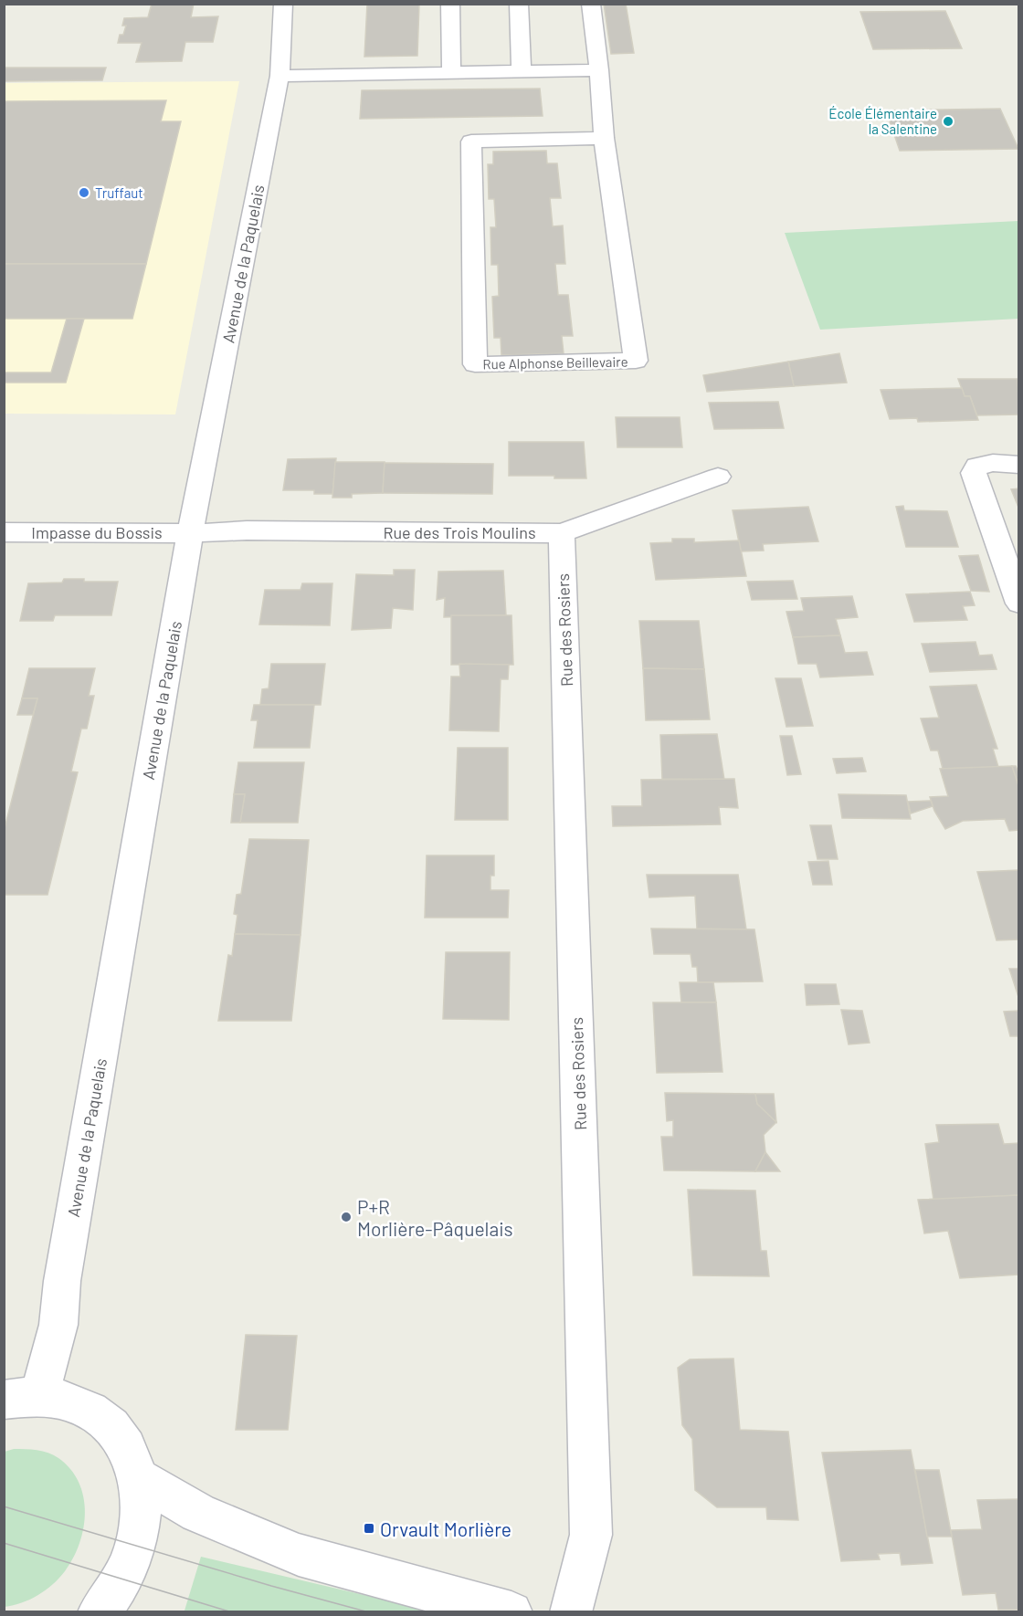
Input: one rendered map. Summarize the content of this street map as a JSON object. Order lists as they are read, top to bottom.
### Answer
{
  "streets": {
    "street": [
      "Avenue de la Paquelais",
      "Rue Alphonse Beillevaire",
      "Impasse du Bossis",
      "Rue des Trois Moulins",
      "Rue des Rosiers"
    ]
  },
  "crossings": [
    ["Avenue de la Paquelais", "Impasse du Bossis"],
    ["Avenue de la Paquelais", "Rue des Trois Moulins"],
    ["Impasse du Bossis", "Rue des Trois Moulins"],
    ["Rue des Trois Moulins", "Rue des Rosiers"]
  ],
  "places": {
    "other": ["École Élémentaire la Salentine", "Truffaut", "P+R Morlière-Pâquelais"],
    "transit": ["Orvault Morlière"]
  }
}
